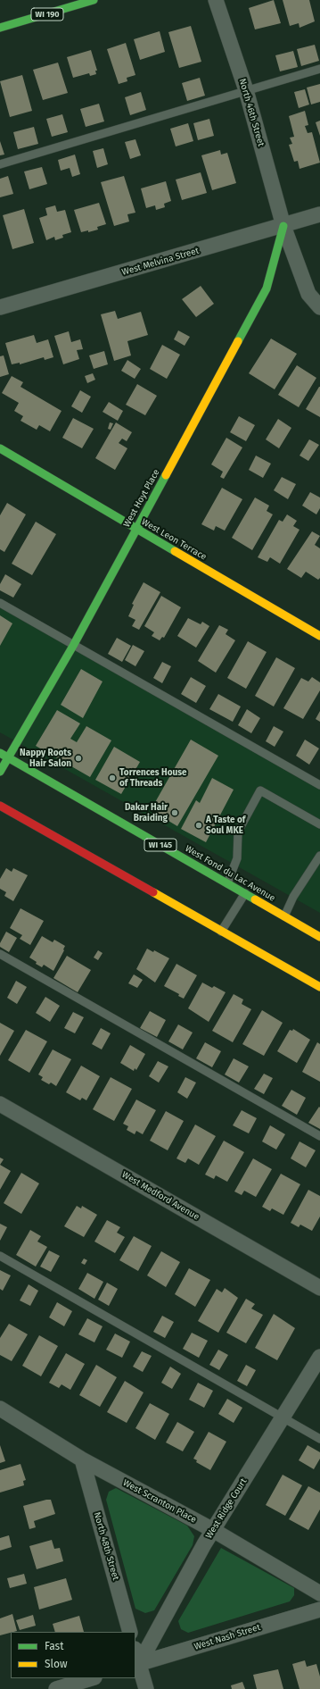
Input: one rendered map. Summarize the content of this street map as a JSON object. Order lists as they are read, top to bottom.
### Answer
{
  "streets": {
    "street": [
      "WI 190",
      "North 46th Street",
      "West Melvina Street",
      "West Hoyt Place",
      "West Leon Terrace",
      "WI 145",
      "West Fond du Lac Avenue",
      "West Medford Avenue",
      "West Scranton Place",
      "West Ridge Court",
      "North 48th Street",
      "West Nash Street"
    ]
  },
  "crossings": [
    ["North 46th Street", "West Melvina Street"],
    ["North 46th Street", "West Hoyt Place"],
    ["West Melvina Street", "West Hoyt Place"],
    ["West Hoyt Place", "West Leon Terrace"],
    ["West Hoyt Place", "West Fond du Lac Avenue"],
    ["West Scranton Place", "West Ridge Court"],
    ["West Scranton Place", "North 48th Street"],
    ["West Ridge Court", "West Nash Street"]
  ],
  "places": [
    "Nappy Roots Hair Salon",
    "Torrences House of Threads",
    "Dakar Hair Braiding",
    "A Taste of Soul MKE"
  ],
  "legend": ["Fast", "Slow"]
}
